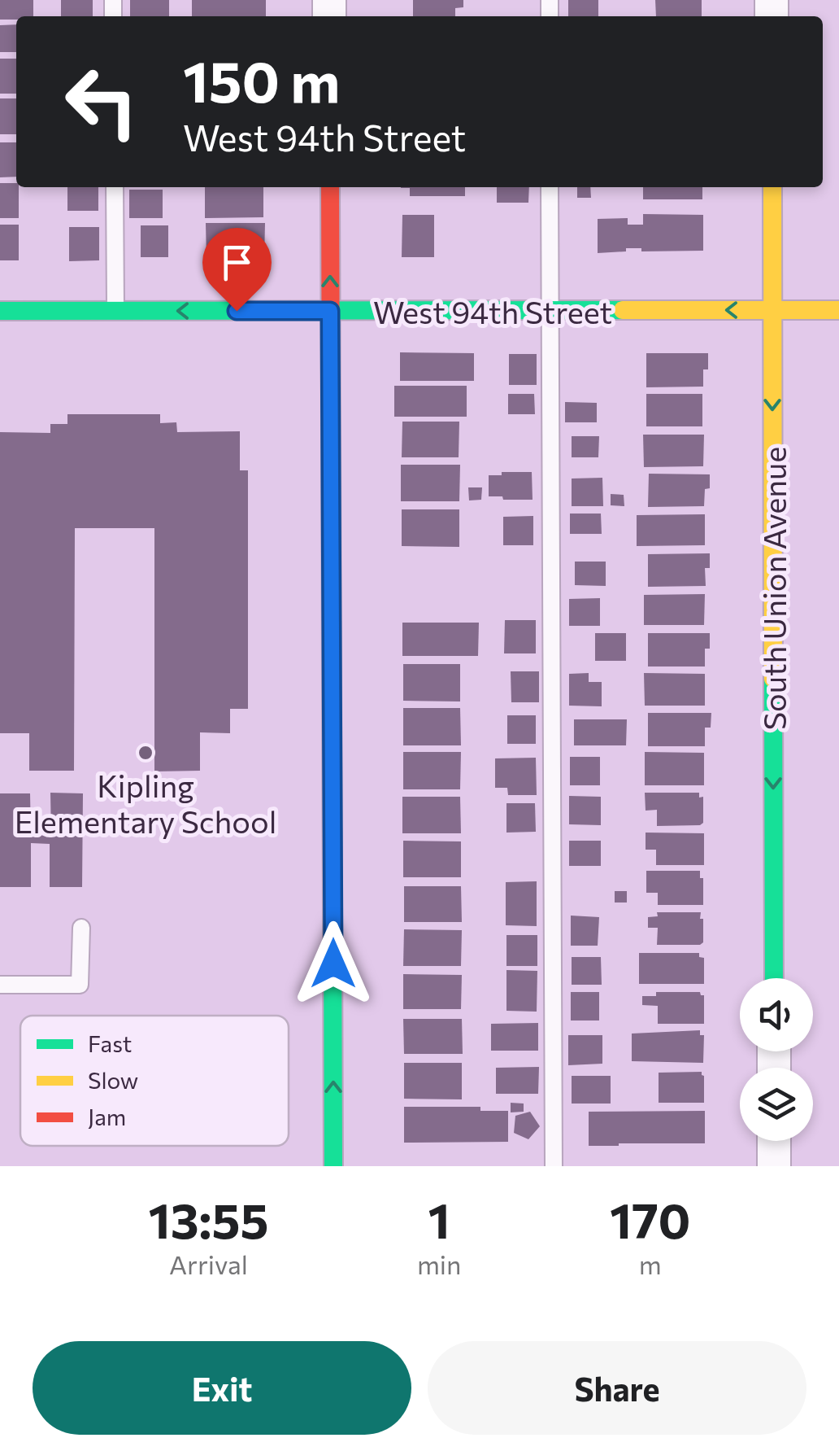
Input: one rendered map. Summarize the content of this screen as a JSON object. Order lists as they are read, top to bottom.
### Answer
{
  "streets": {
    "street": ["West 94th Street", "South Union Avenue"]
  },
  "crossings": [
    ["West 94th Street", "South Union Avenue"]
  ],
  "one_way": ["West 94th Street", "South Union Avenue"],
  "places": ["Kipling Elementary School"],
  "legend": ["Fast", "Slow", "Jam"],
  "page": {
    "turn": ["150 m", "West 94th Street"],
    "eta": [
      "13:55",
      "Arrival",
      "1",
      "min",
      "170",
      "m"
    ],
    "buttons": ["Exit", "Share"]
  }
}
